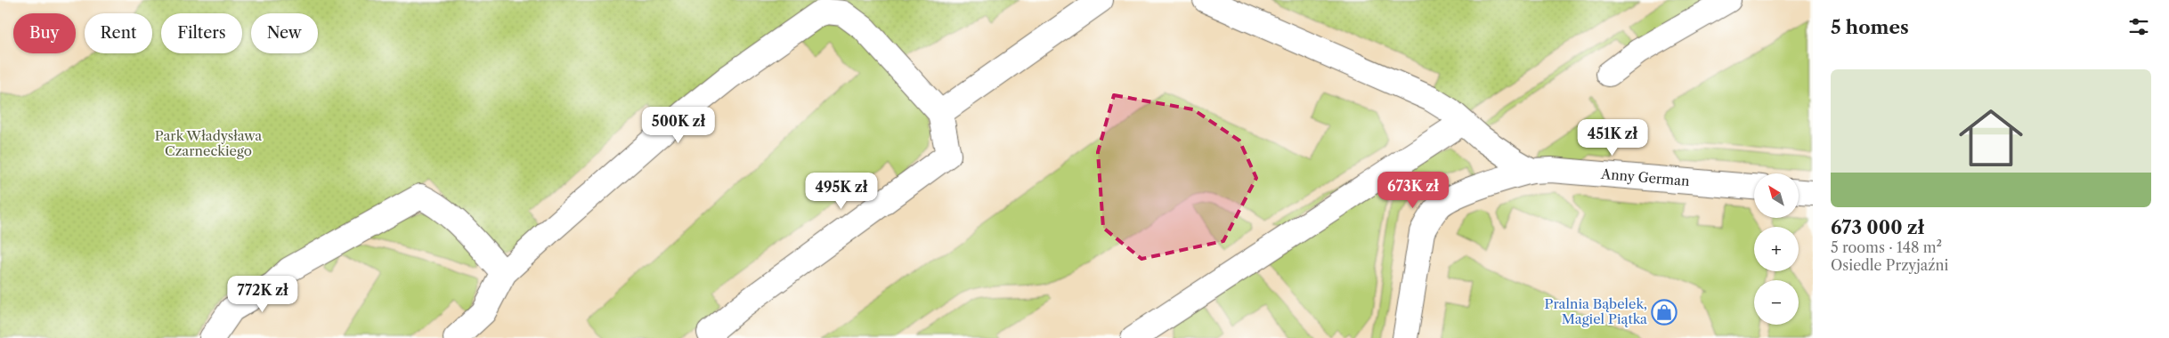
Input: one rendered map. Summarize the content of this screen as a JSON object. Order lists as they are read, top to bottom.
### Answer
{
  "streets": {
    "street": ["Anny German"]
  },
  "parks": ["Park Władysława Czarneckiego"],
  "places": {
    "shop": ["Pralnia Bąbelek, Magiel Piątka"]
  },
  "north": "top left",
  "page": {
    "heading": "5 homes",
    "chip": [
      "Buy",
      "Rent",
      "Filters",
      "New"
    ],
    "list": [
      {
        "name": "673 000 zł",
        "note": "5 rooms · 148 m² · Osiedle Przyjaźni"
      }
    ],
    "price": [
      "500K zł",
      "451K zł",
      "673K zł",
      "495K zł",
      "772K zł"
    ],
    "map_buttons": ["+", "−"]
  }
}
